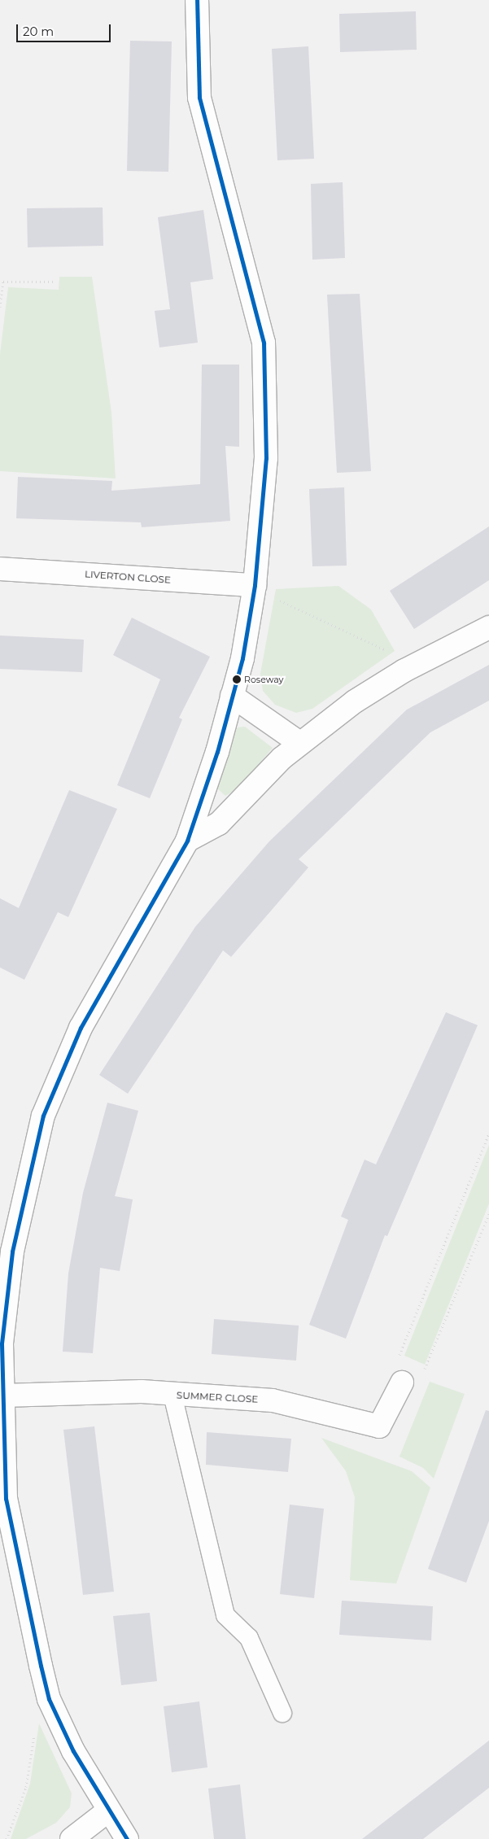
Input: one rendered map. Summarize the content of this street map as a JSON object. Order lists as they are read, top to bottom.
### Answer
{
  "streets": {
    "street": ["LIVERTON CLOSE", "SUMMER CLOSE"]
  },
  "places": ["Roseway"],
  "scale_bar": "20 m"
}
